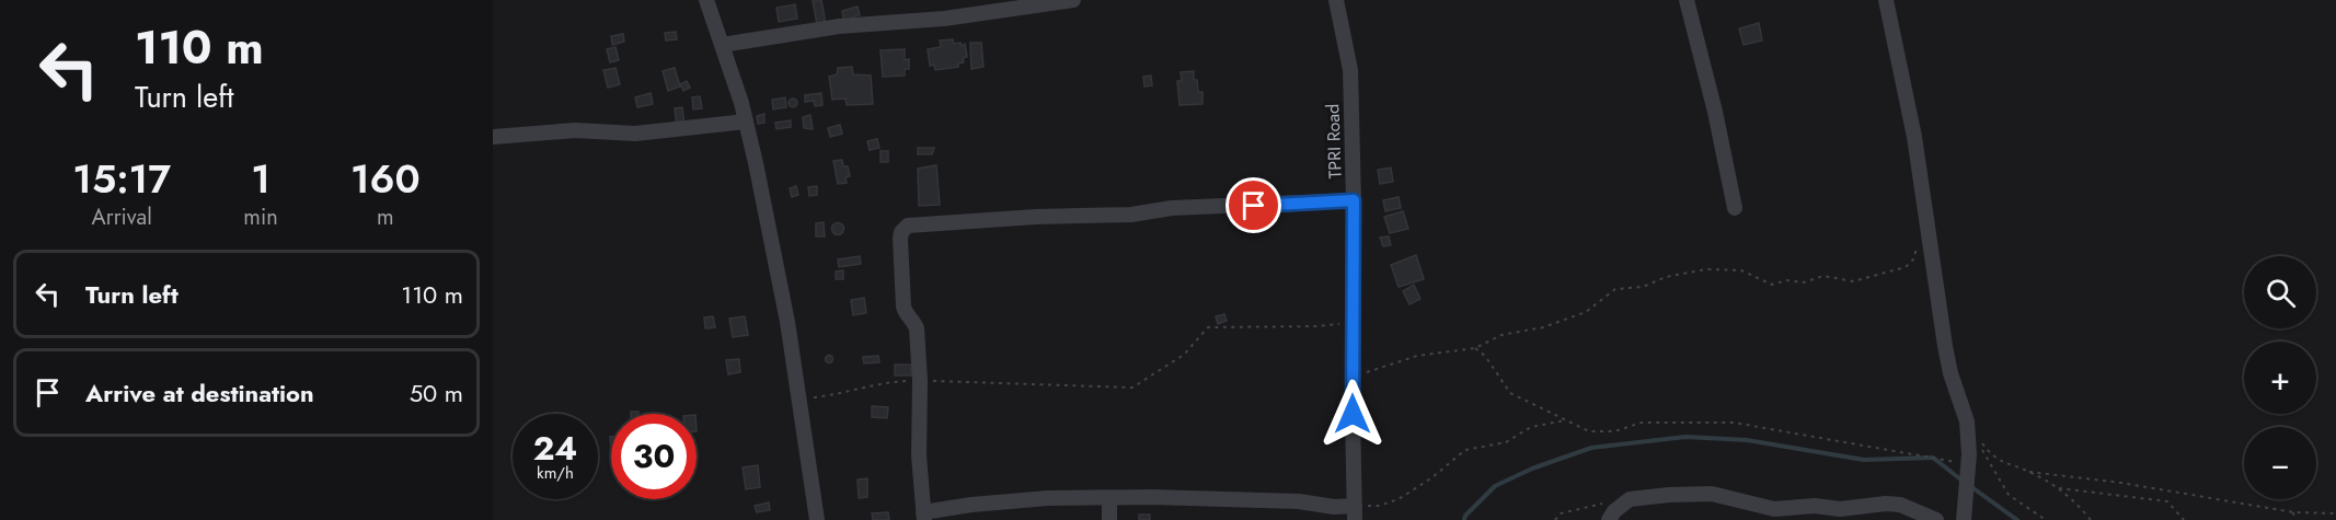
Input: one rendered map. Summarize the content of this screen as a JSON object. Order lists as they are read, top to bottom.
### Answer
{
  "streets": {
    "street": ["TPRI Road"]
  },
  "page": {
    "turn": ["110 m", "Turn left"],
    "eta": [
      "15:17",
      "Arrival",
      "1",
      "min",
      "160",
      "m"
    ],
    "list": [
      {
        "name": "Turn left",
        "value": "110 m"
      },
      {
        "name": "Arrive at destination",
        "value": "50 m"
      }
    ],
    "map_buttons": ["+", "−"],
    "speed": "24 km/h",
    "limit": "30"
  }
}
